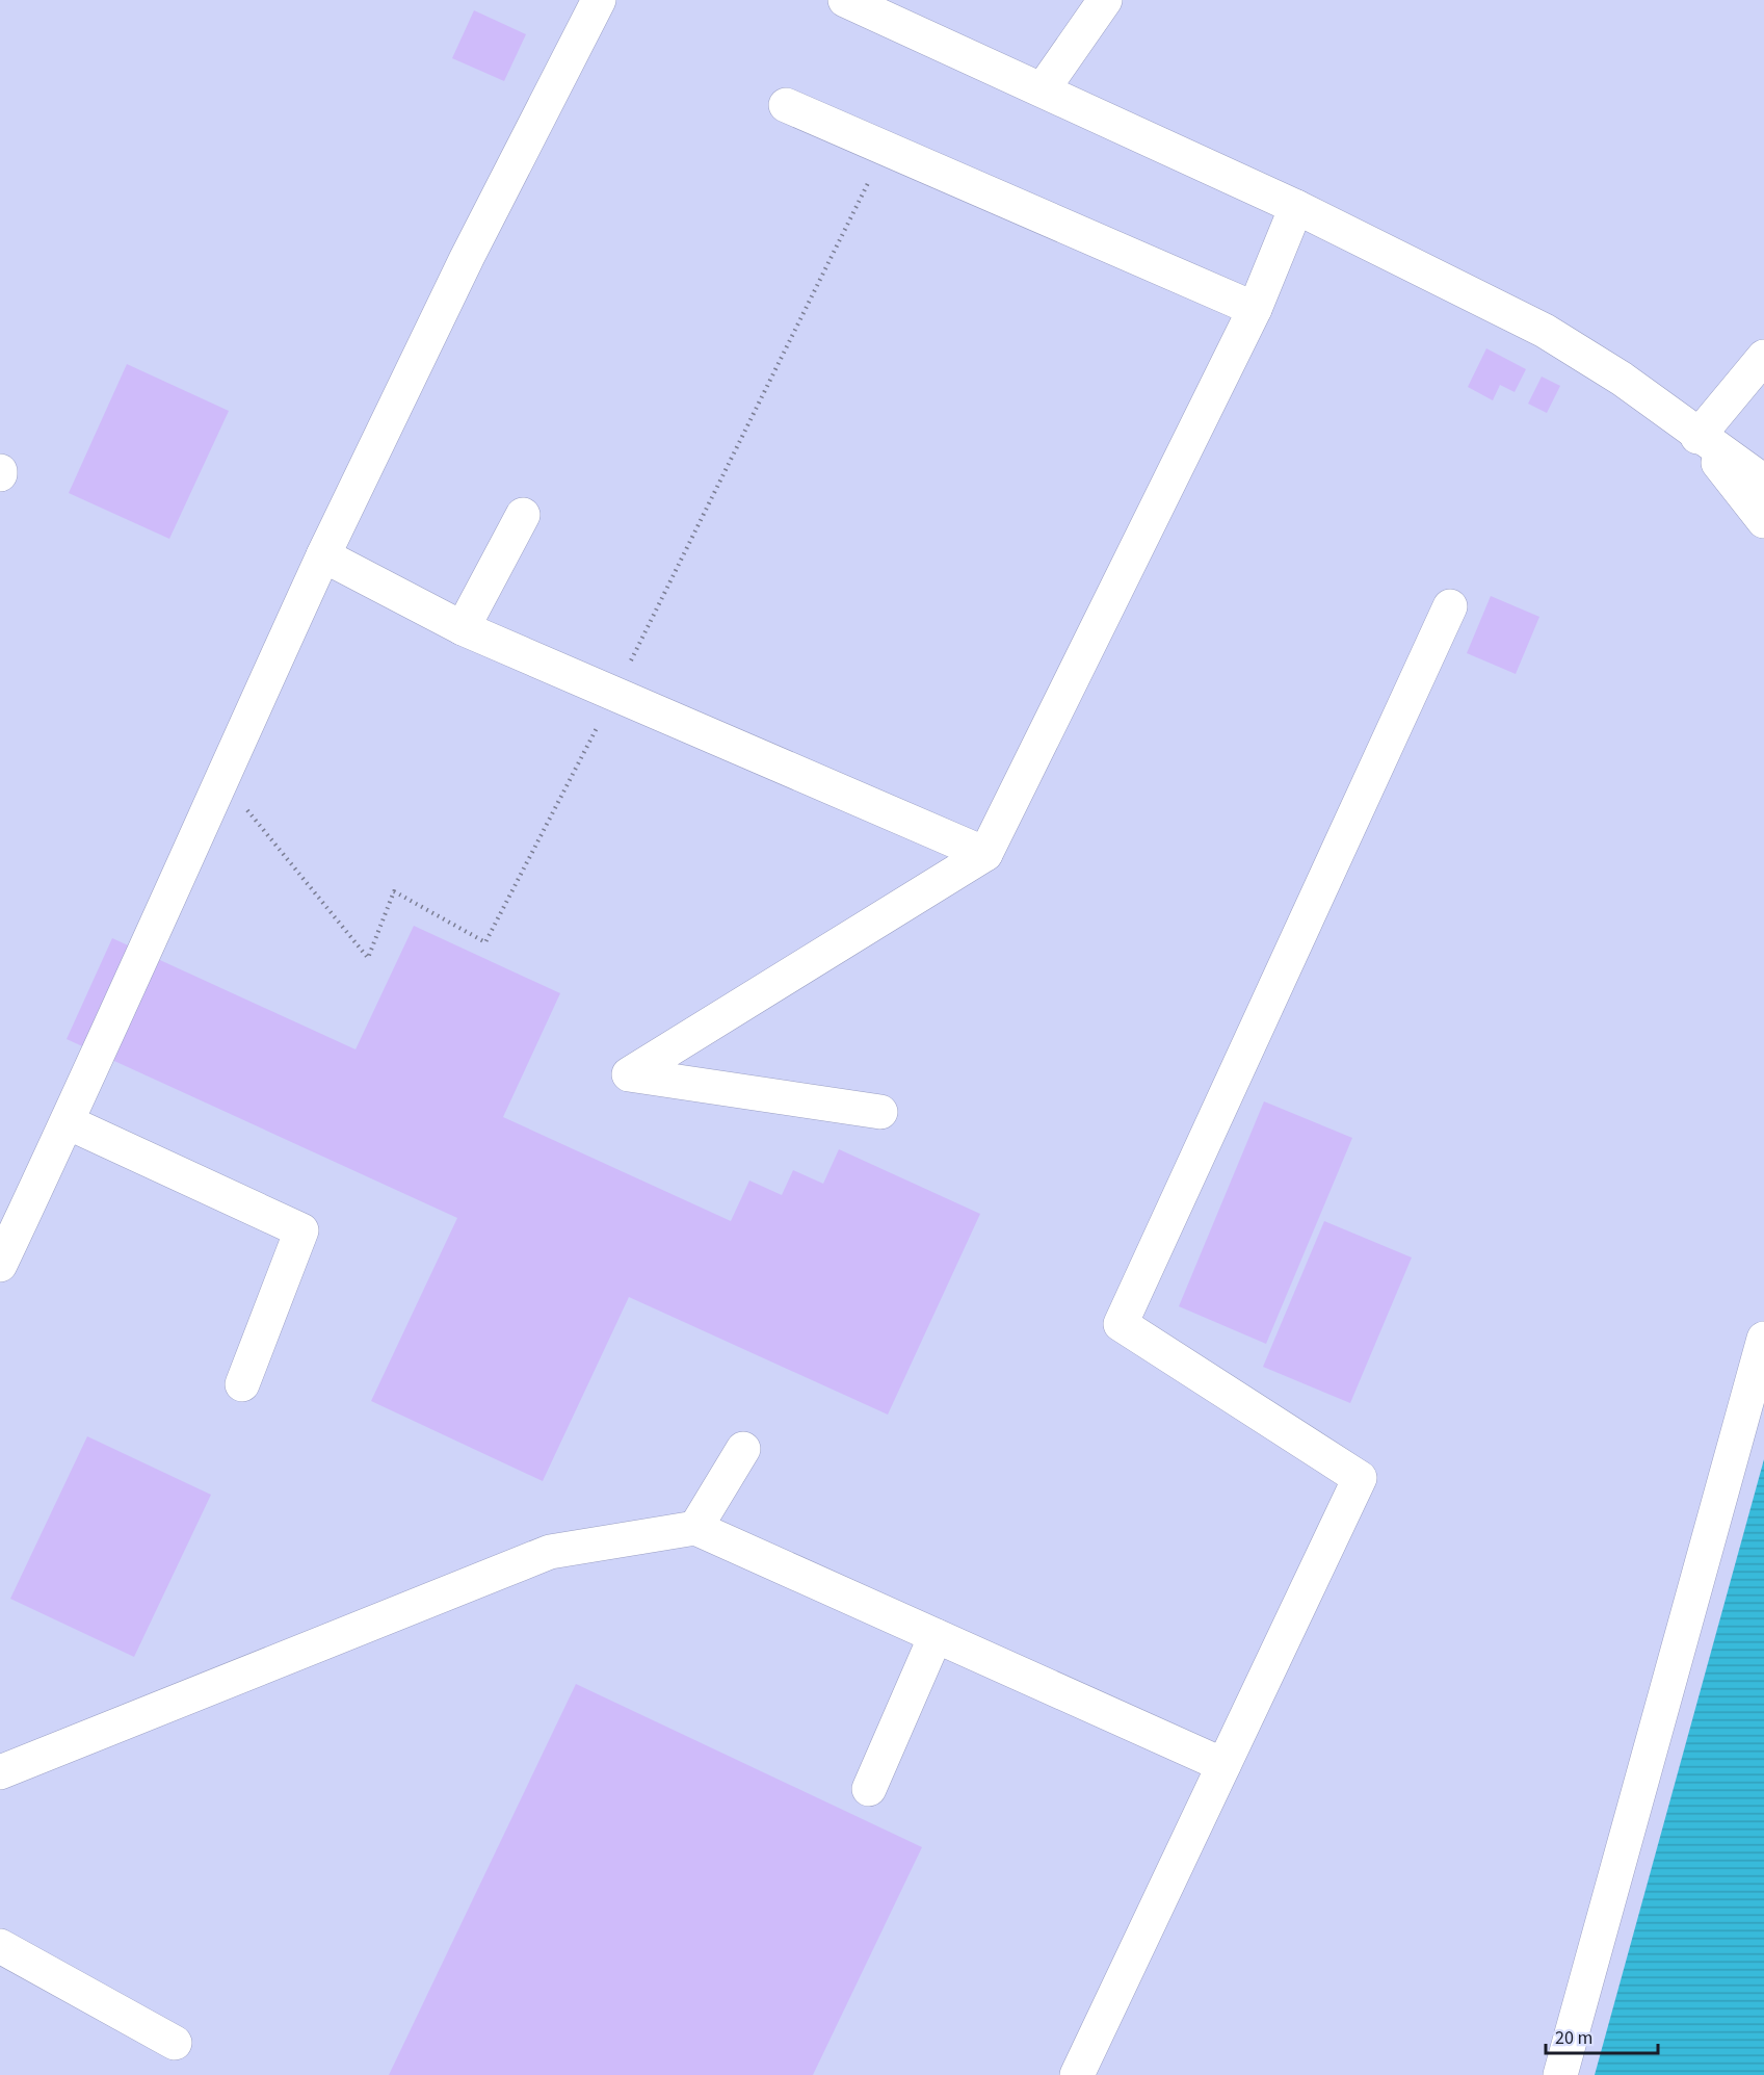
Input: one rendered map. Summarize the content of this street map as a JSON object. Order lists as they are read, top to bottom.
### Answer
{
  "scale_bar": "20 m"
}
